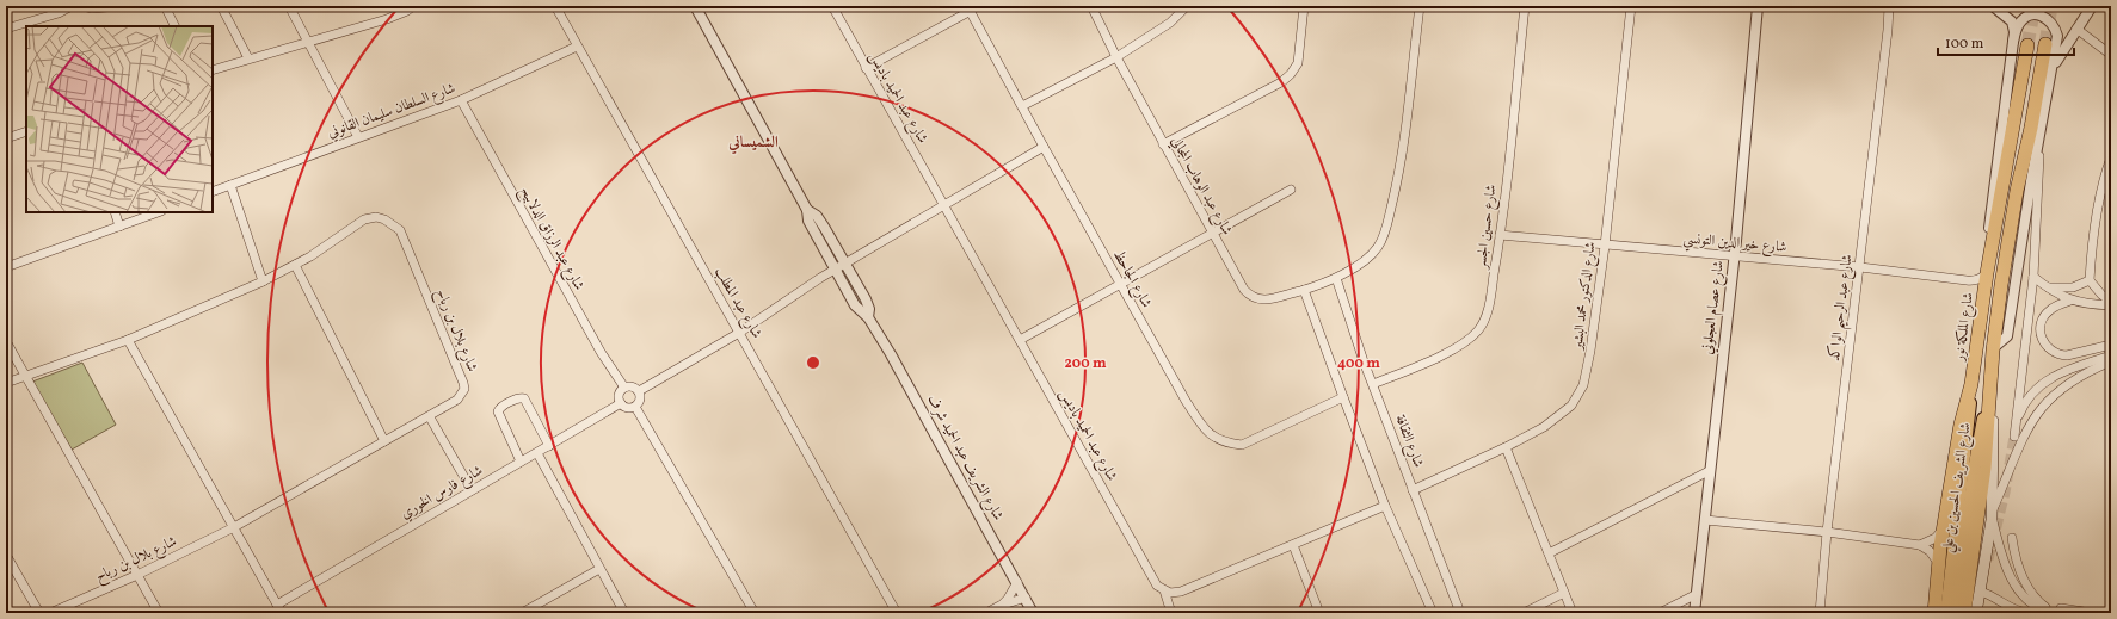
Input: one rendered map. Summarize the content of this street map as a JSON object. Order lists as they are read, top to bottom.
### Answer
{
  "streets": {
    "highway": ["شارع الملكة نور"],
    "main road": ["شارع الشريف الحسين بن علي"],
    "street": [
      "شارع عبد الحميد باديس",
      "شارع السلطان سليمان القانوني",
      "شارع عبد الوهاب المجالي",
      "شارع حسين الجسر",
      "شارع عبد الرزاق الدلابيح",
      "شارع خير الدين التونسي",
      "شارع الجاحظ",
      "شارع الدكتور محمد البشير",
      "شارع عبد المطلب",
      "شارع عصام العجلوني",
      "شارع عبد الرحيم الواكد",
      "شارع بلال بن رباح",
      "شارع الثقافة",
      "شارع الشريف عبد الحميد شرف",
      "شارع فارس الخوري"
    ]
  },
  "crossings": [
    ["شارع السلطان سليمان القانوني", "شارع عبد الرزاق الدلابيح"],
    ["شارع السلطان سليمان القانوني", "شارع عبد المطلب"],
    ["شارع عبد الوهاب المجالي", "شارع الثقافة"],
    ["شارع حسين الجسر", "شارع خير الدين التونسي"],
    ["شارع حسين الجسر", "شارع الثقافة"],
    ["شارع عبد الرزاق الدلابيح", "شارع فارس الخوري"],
    ["شارع خير الدين التونسي", "شارع الدكتور محمد البشير"],
    ["شارع خير الدين التونسي", "شارع عصام العجلوني"],
    ["شارع خير الدين التونسي", "شارع عبد الرحيم الواكد"],
    ["شارع الدكتور محمد البشير", "شارع الثقافة"],
    ["شارع الملكة نور", "شارع الشريف الحسين بن علي"]
  ],
  "districts": ["الشميساني"],
  "scale_bar": "100 m",
  "rings": ["200 m", "400 m"]
}
